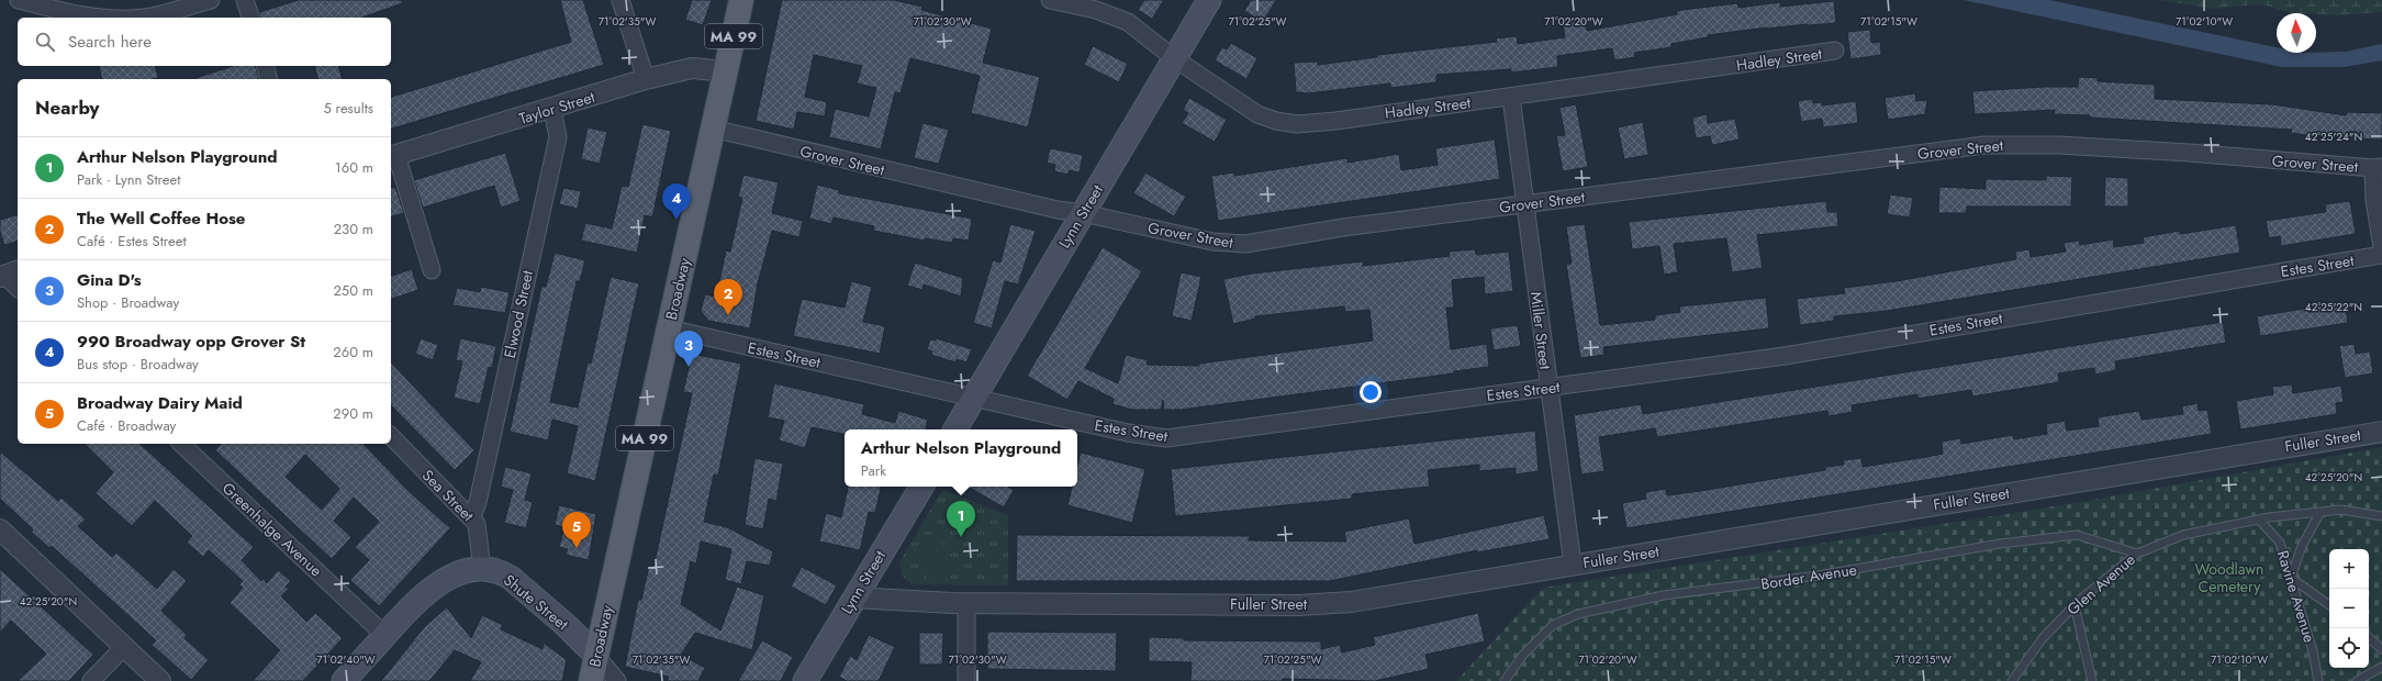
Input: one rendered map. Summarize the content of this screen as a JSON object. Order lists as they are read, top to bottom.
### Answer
{
  "streets": {
    "main road": [
      "MA 99",
      "Lynn Street",
      "Broadway",
      "Shute Street"
    ],
    "street": [
      "Hadley Street",
      "Taylor Street",
      "Grover Street",
      "Estes Street",
      "Elwood Street",
      "Miller Street",
      "Fuller Street",
      "Sea Street",
      "Greenhalge Avenue"
    ],
    "lane": ["Border Avenue", "Glen Avenue", "Ravine Avenue"]
  },
  "crossings": [
    ["Hadley Street", "Lynn Street"],
    ["Hadley Street", "Miller Street"],
    ["Taylor Street", "Broadway"],
    ["Taylor Street", "Elwood Street"],
    ["Grover Street", "Lynn Street"],
    ["Grover Street", "Broadway"],
    ["Grover Street", "Miller Street"],
    ["Lynn Street", "Estes Street"],
    ["Lynn Street", "Fuller Street"],
    ["Estes Street", "Broadway"],
    ["Estes Street", "Miller Street"],
    ["Broadway", "Shute Street"],
    ["Elwood Street", "Sea Street"],
    ["Miller Street", "Fuller Street"],
    ["Sea Street", "Shute Street"],
    ["Greenhalge Avenue", "Shute Street"],
    ["Border Avenue", "Glen Avenue"],
    ["Glen Avenue", "Ravine Avenue"]
  ],
  "parks": ["Woodlawn Cemetery"],
  "north": "top",
  "page": {
    "search": "Search here",
    "heading": ["Nearby", "5 results"],
    "list": [
      {
        "mark": "1",
        "name": "Arthur Nelson Playground",
        "note": "Park · Lynn Street",
        "value": "160 m"
      },
      {
        "mark": "2",
        "name": "The Well Coffee Hose",
        "note": "Café · Estes Street",
        "value": "230 m"
      },
      {
        "mark": "3",
        "name": "Gina D's",
        "note": "Shop · Broadway",
        "value": "250 m"
      },
      {
        "mark": "4",
        "name": "990 Broadway opp Grover St",
        "note": "Bus stop · Broadway",
        "value": "260 m"
      },
      {
        "mark": "5",
        "name": "Broadway Dairy Maid",
        "note": "Café · Broadway",
        "value": "290 m"
      }
    ],
    "pins": [
      "4",
      "2",
      "3",
      "1",
      "5"
    ],
    "popup": ["Arthur Nelson Playground", "Park"],
    "map_buttons": ["+", "−"]
  },
  "coordinates": [
    "71°02'35\"W",
    "71°02'30\"W",
    "71°02'25\"W",
    "71°02'20\"W",
    "71°02'15\"W",
    "71°02'10\"W",
    "42°25'24\"N",
    "42°25'22\"N",
    "42°25'20\"N",
    "71°02'40\"W"
  ]
}
